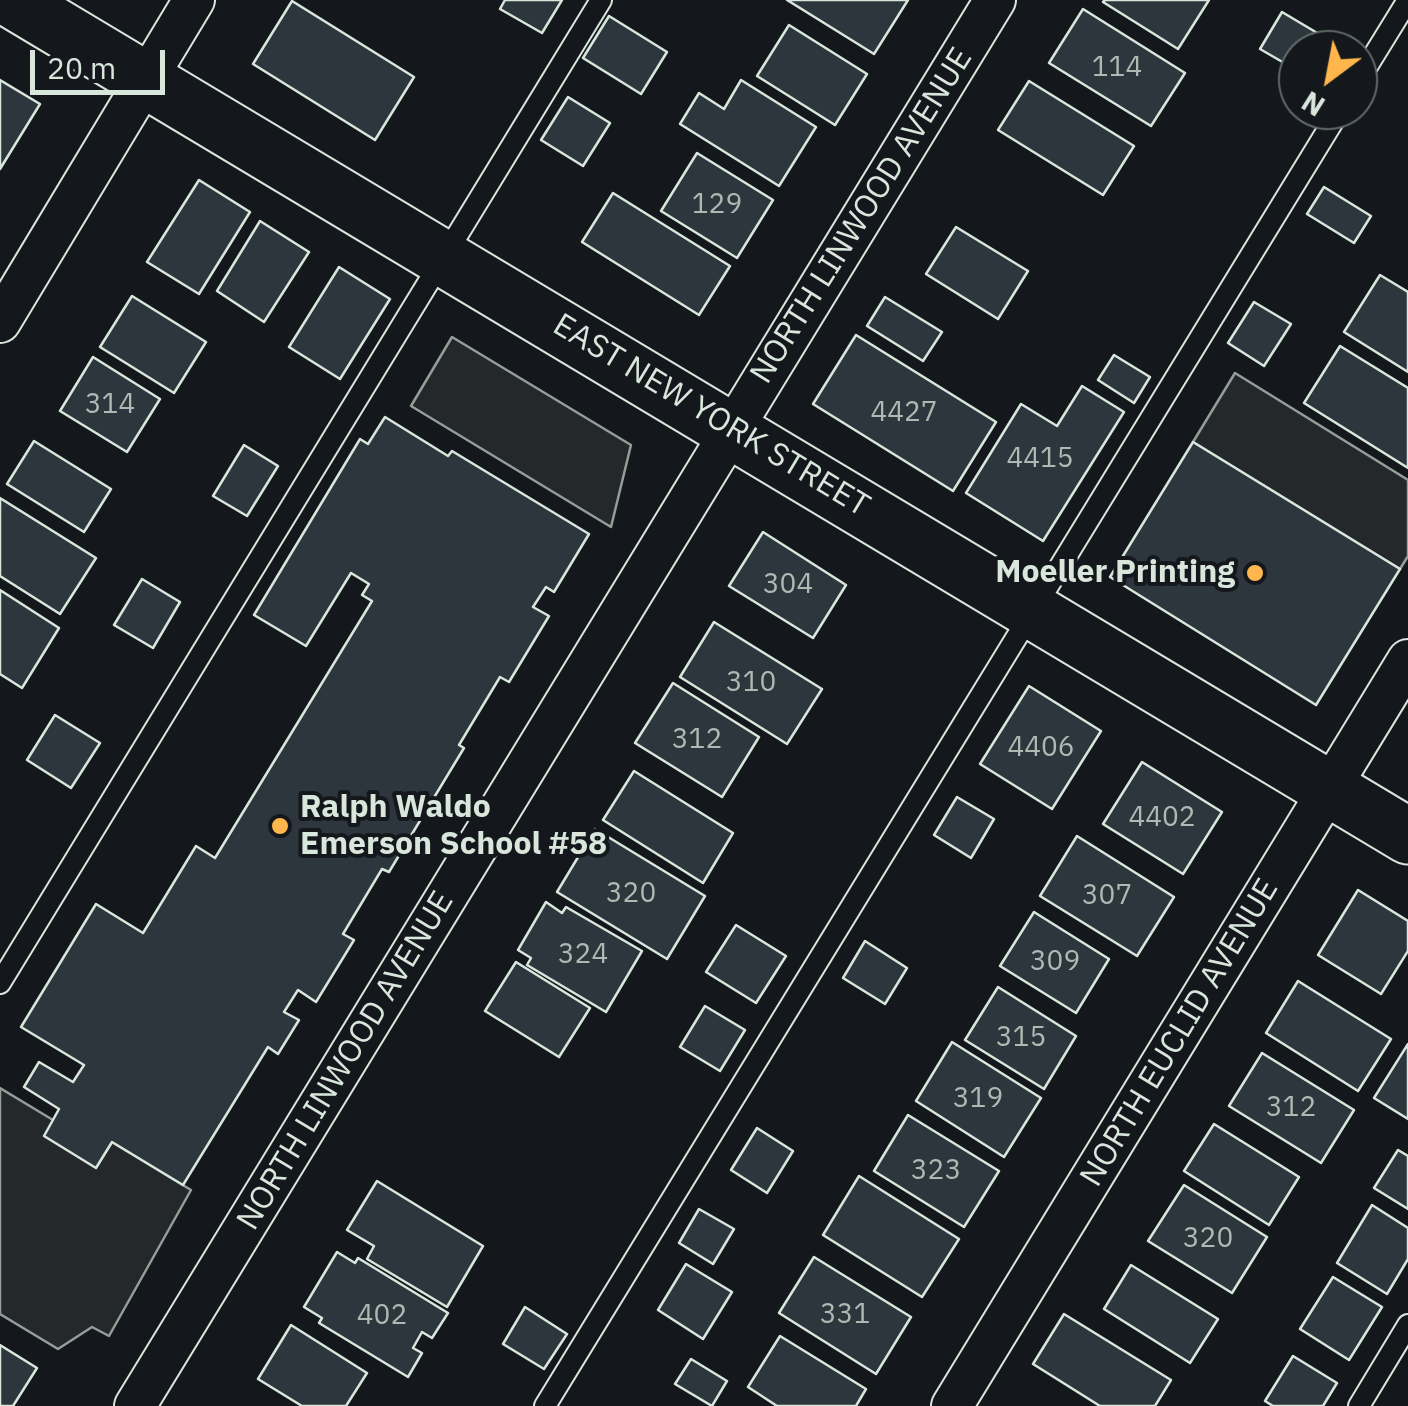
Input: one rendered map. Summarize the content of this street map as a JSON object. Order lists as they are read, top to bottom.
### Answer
{
  "streets": {
    "main road": ["EAST NEW YORK STREET"],
    "street": ["NORTH LINWOOD AVENUE", "NORTH EUCLID AVENUE"]
  },
  "crossings": [
    ["NORTH LINWOOD AVENUE", "EAST NEW YORK STREET"],
    ["EAST NEW YORK STREET", "NORTH EUCLID AVENUE"]
  ],
  "places": ["Moeller Printing", "Ralph Waldo Emerson School #58"],
  "house_numbers": [
    "114",
    "129",
    "314",
    "4427",
    "4415",
    "304",
    "310",
    "312",
    "4406",
    "4402",
    "320",
    "307",
    "324",
    "309",
    "315",
    "319",
    "312",
    "323",
    "320",
    "331",
    "402"
  ],
  "scale_bar": "20 m",
  "north": "bottom left"
}
